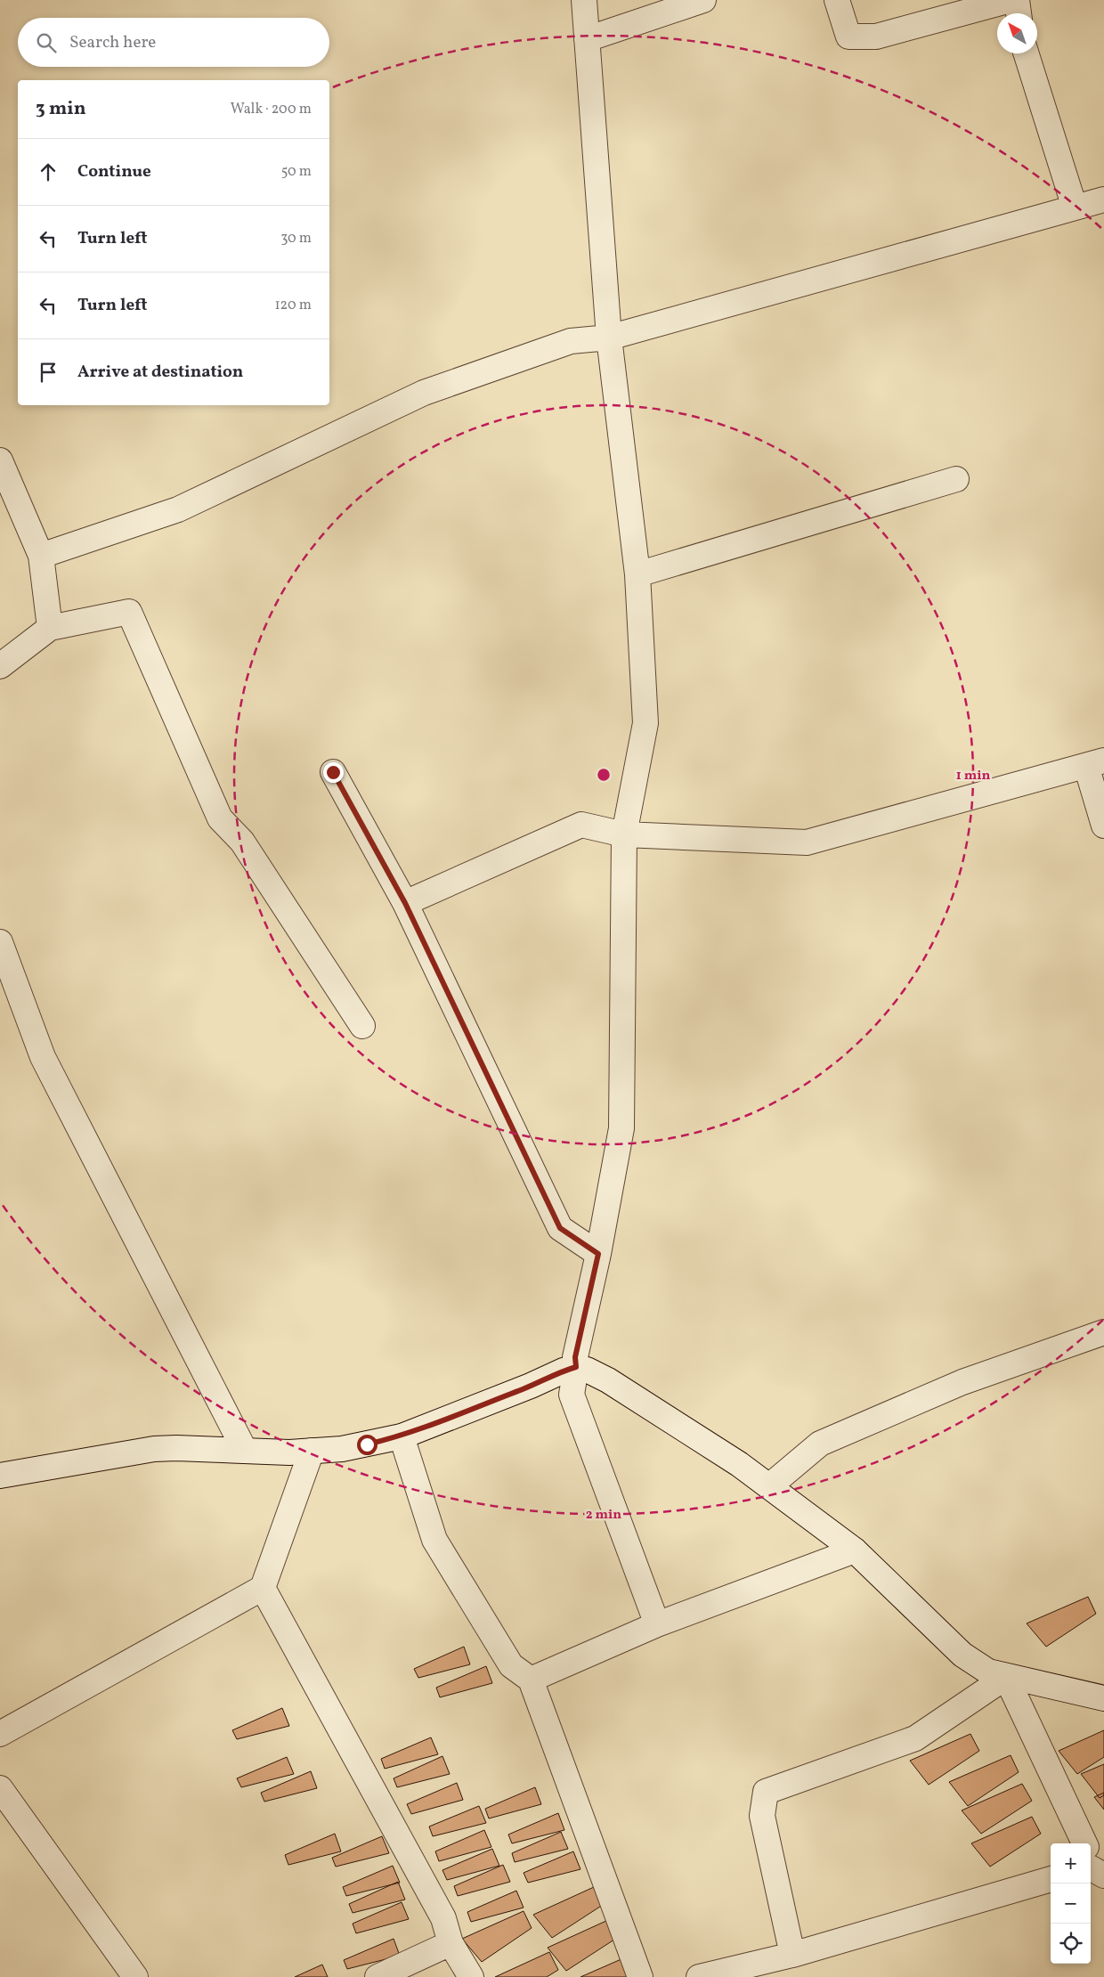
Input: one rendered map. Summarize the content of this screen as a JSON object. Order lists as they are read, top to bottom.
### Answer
{
  "north": "top left",
  "page": {
    "search": "Search here",
    "heading": ["3 min", "Walk · 200 m"],
    "list": [
      ["Continue", "50 m"],
      ["Turn left", "30 m"],
      ["Turn left", "120 m"],
      "Arrive at destination"
    ],
    "map_buttons": ["+", "−"]
  },
  "rings": ["1 min", "2 min"]
}
